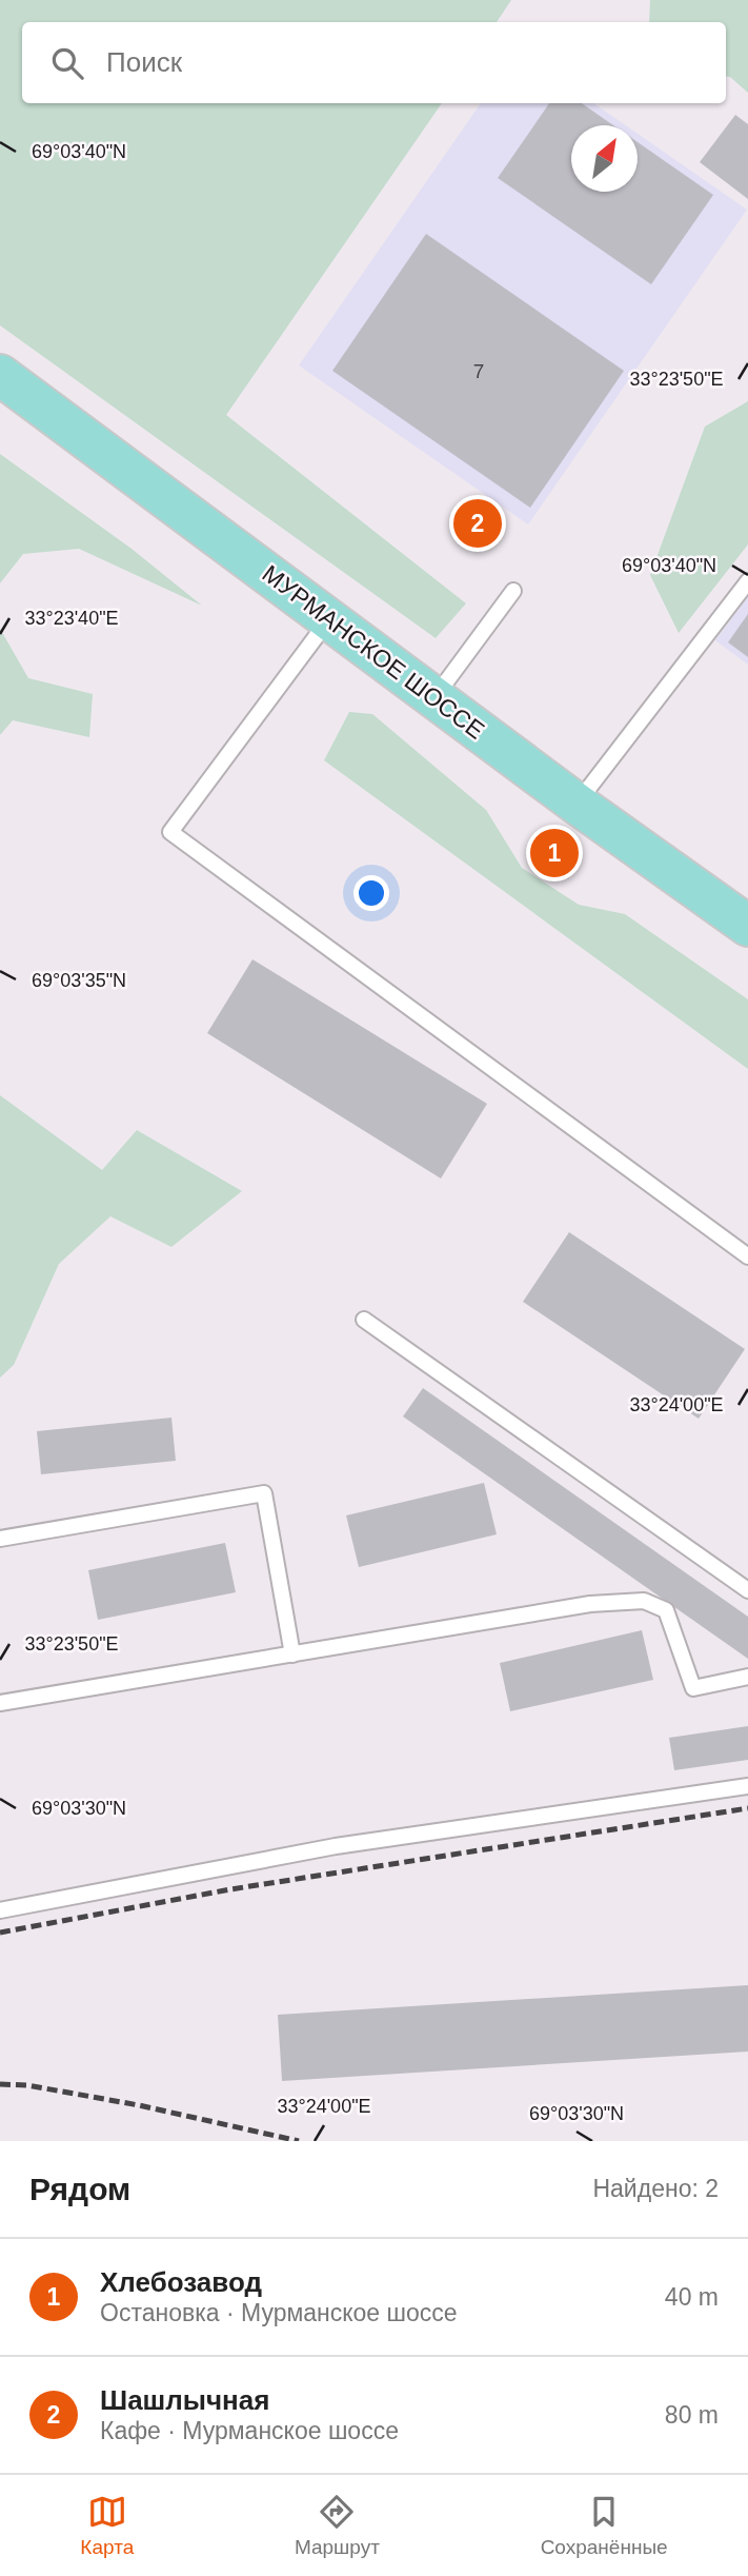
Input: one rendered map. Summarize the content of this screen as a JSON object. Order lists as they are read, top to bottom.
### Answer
{
  "streets": {
    "main road": ["МУРМАНСКОЕ ШОССЕ"]
  },
  "house_numbers": ["7"],
  "north": "top right",
  "page": {
    "search": "Поиск",
    "pins": ["2", "1"],
    "heading": ["Рядом", "Найдено: 2"],
    "list": [
      {
        "mark": "1",
        "name": "Хлебозавод",
        "note": "Остановка · Мурманское шоссе",
        "value": "40 m"
      },
      {
        "mark": "2",
        "name": "Шашлычная",
        "note": "Кафе · Мурманское шоссе",
        "value": "80 m"
      }
    ],
    "nav": ["Карта", "Маршрут", "Сохранённые"]
  },
  "coordinates": [
    "69°03'40\"N",
    "33°23'50\"E",
    "33°23'40\"E",
    "69°03'35\"N",
    "33°24'00\"E",
    "69°03'30\"N"
  ]
}
